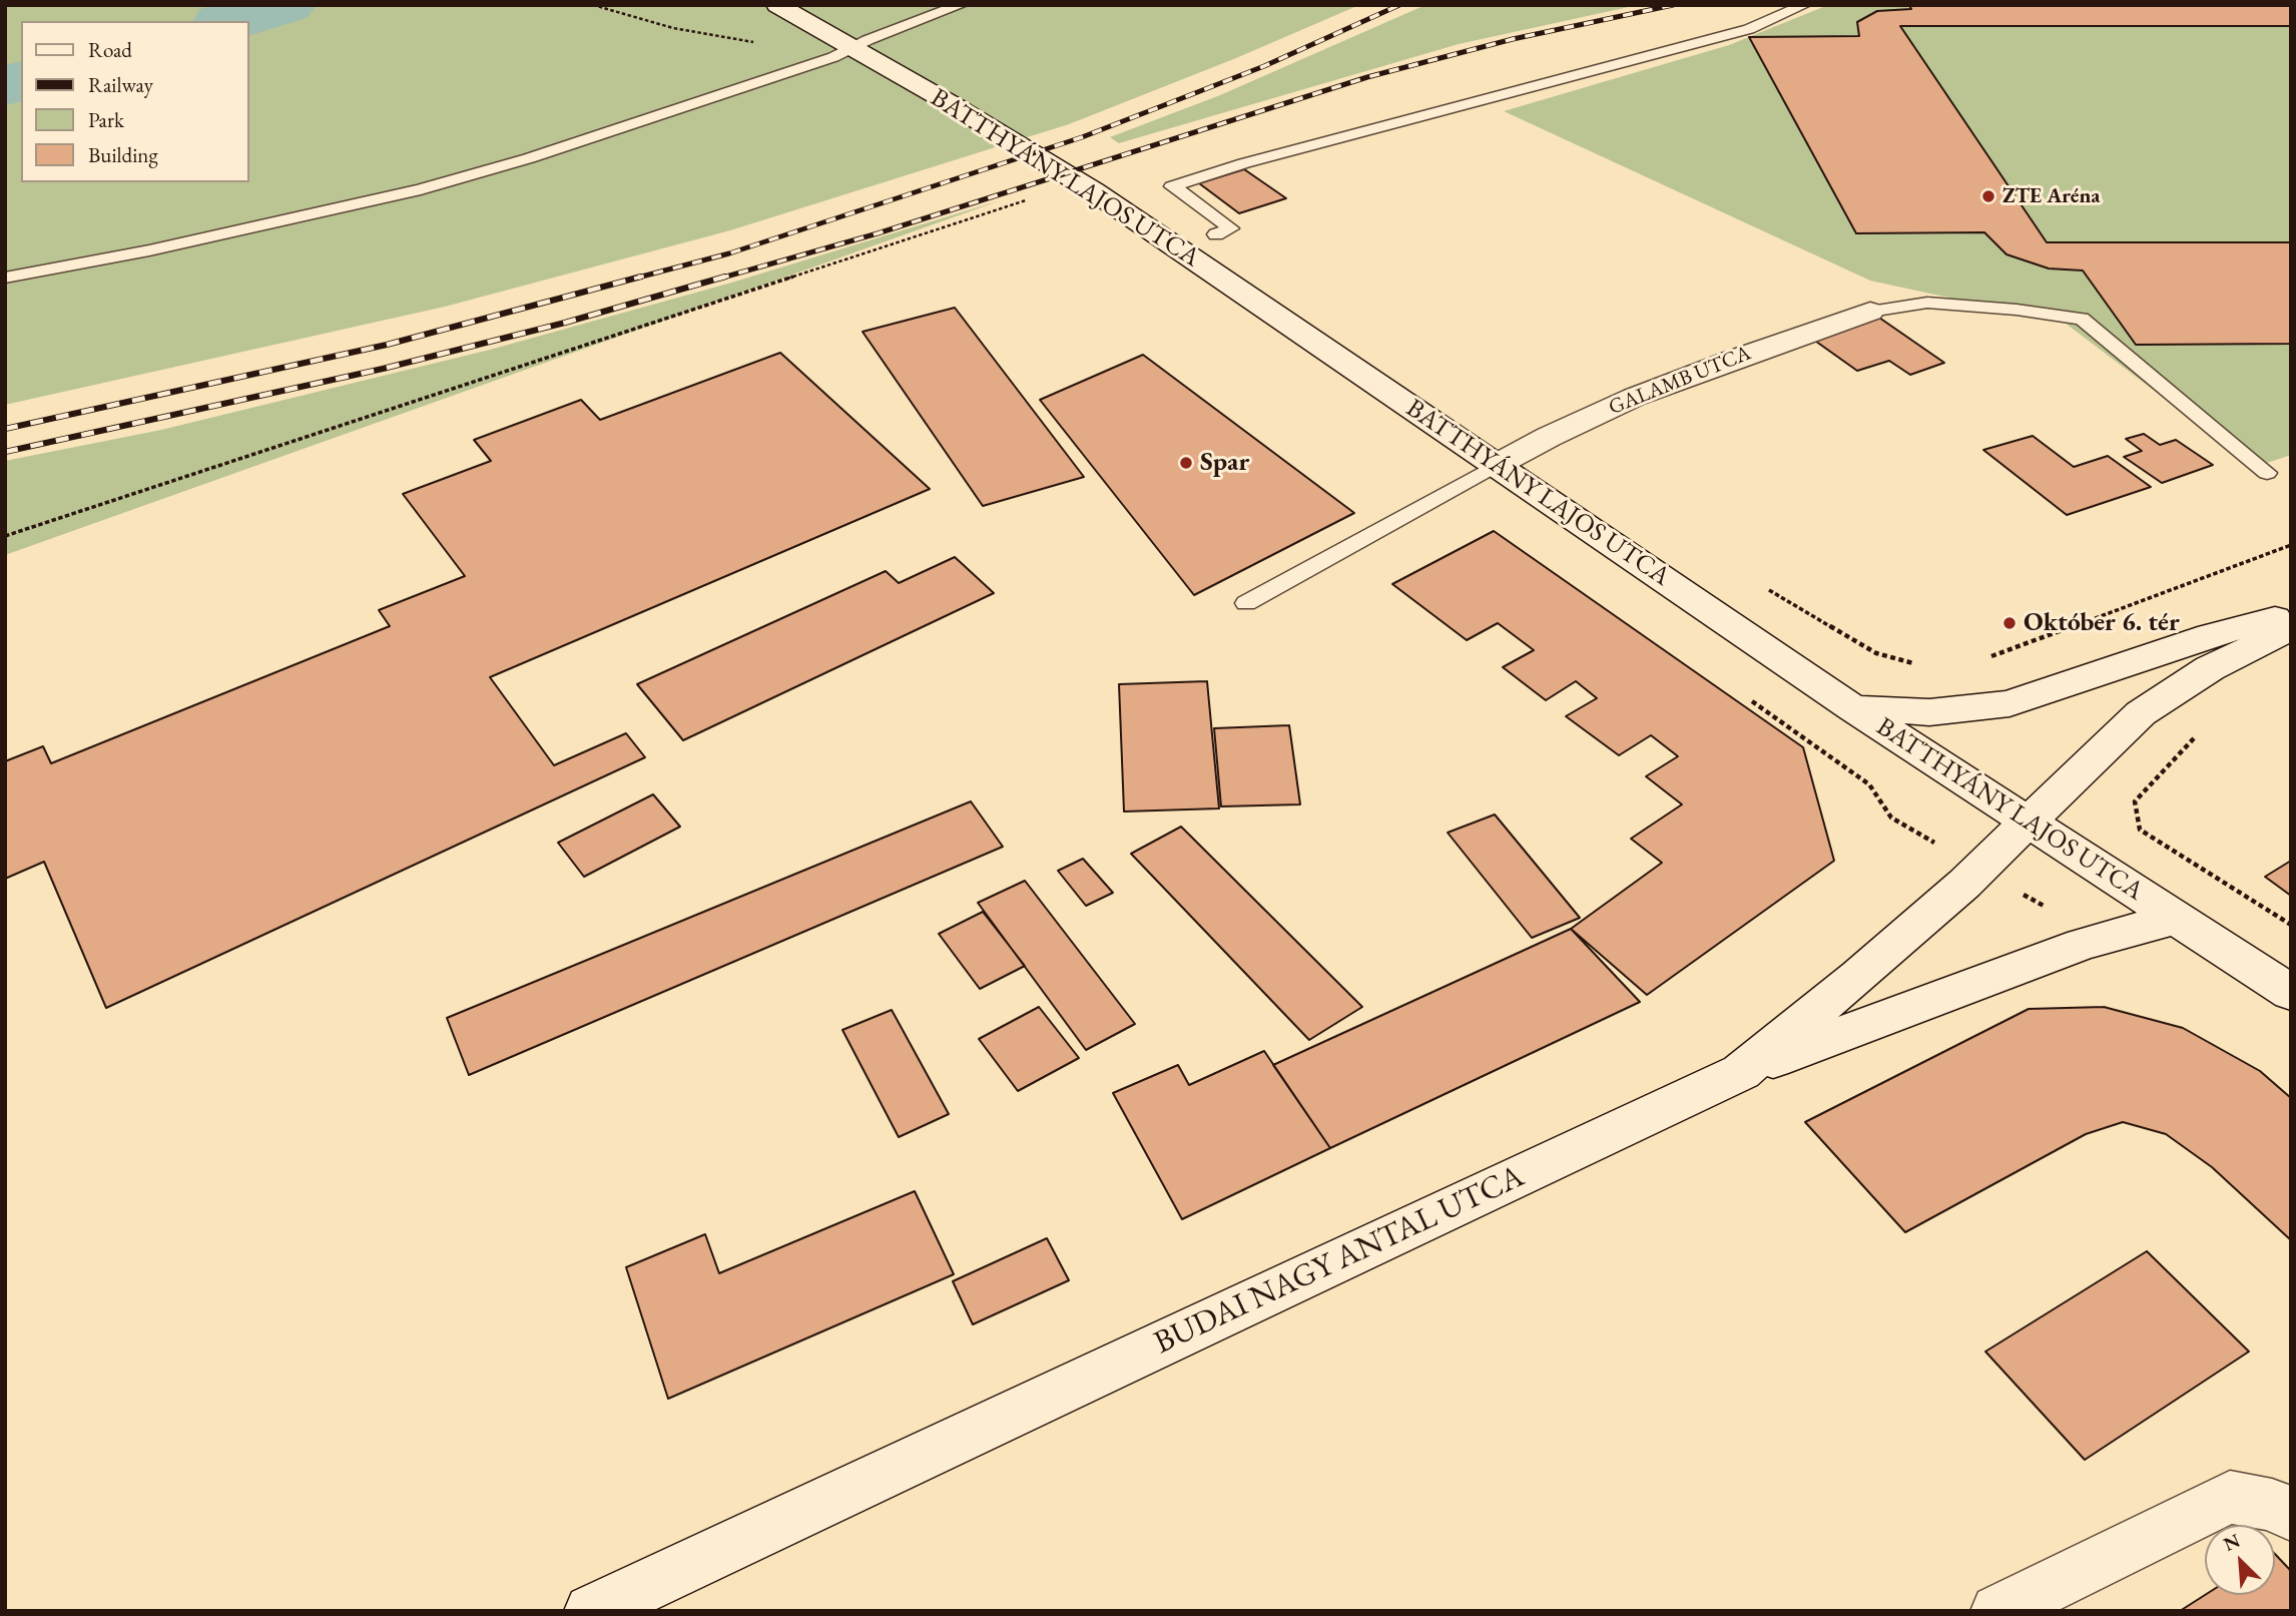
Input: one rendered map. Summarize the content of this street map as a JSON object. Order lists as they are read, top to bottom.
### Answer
{
  "streets": {
    "street": ["BATTHYÁNY LAJOS UTCA", "GALAMB UTCA", "BUDAI NAGY ANTAL UTCA"]
  },
  "crossings": [
    ["BATTHYÁNY LAJOS UTCA", "GALAMB UTCA"],
    ["BATTHYÁNY LAJOS UTCA", "BUDAI NAGY ANTAL UTCA"]
  ],
  "places": ["ZTE Aréna", "Spar", "Október 6. tér"],
  "legend": [
    "Road",
    "Railway",
    "Park",
    "Building"
  ],
  "north": "top left"
}
